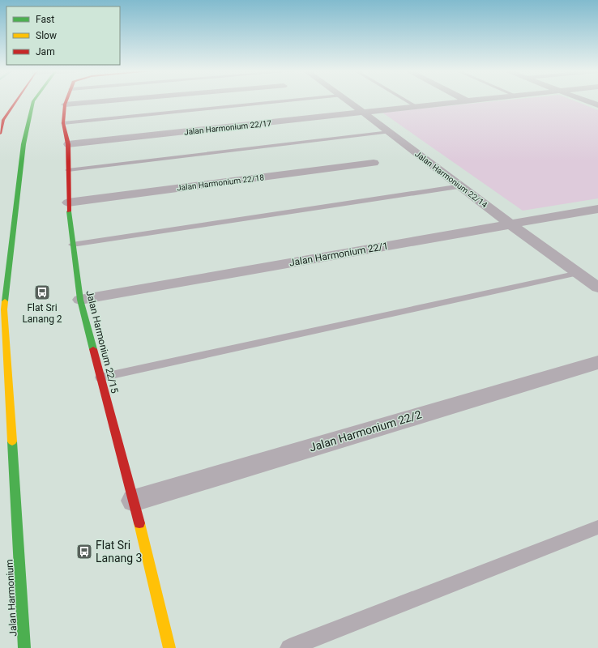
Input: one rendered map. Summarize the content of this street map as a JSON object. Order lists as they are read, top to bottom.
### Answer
{
  "streets": {
    "main road": ["Jalan Harmonium 22/15", "Jalan Harmonium"],
    "street": [
      "Jalan Harmonium 22/17",
      "Jalan Harmonium 22/14",
      "Jalan Harmonium 22/18",
      "Jalan Harmonium 22/1",
      "Jalan Harmonium 22/2"
    ]
  },
  "crossings": [
    ["Jalan Harmonium 22/17", "Jalan Harmonium 22/14"],
    ["Jalan Harmonium 22/17", "Jalan Harmonium 22/15"],
    ["Jalan Harmonium 22/14", "Jalan Harmonium 22/1"],
    ["Jalan Harmonium 22/18", "Jalan Harmonium 22/15"],
    ["Jalan Harmonium 22/1", "Jalan Harmonium 22/15"],
    ["Jalan Harmonium 22/15", "Jalan Harmonium 22/2"]
  ],
  "places": {
    "bus stop": ["Flat Sri Lanang 2", "Flat Sri Lanang 3"]
  },
  "legend": ["Fast", "Slow", "Jam"]
}
